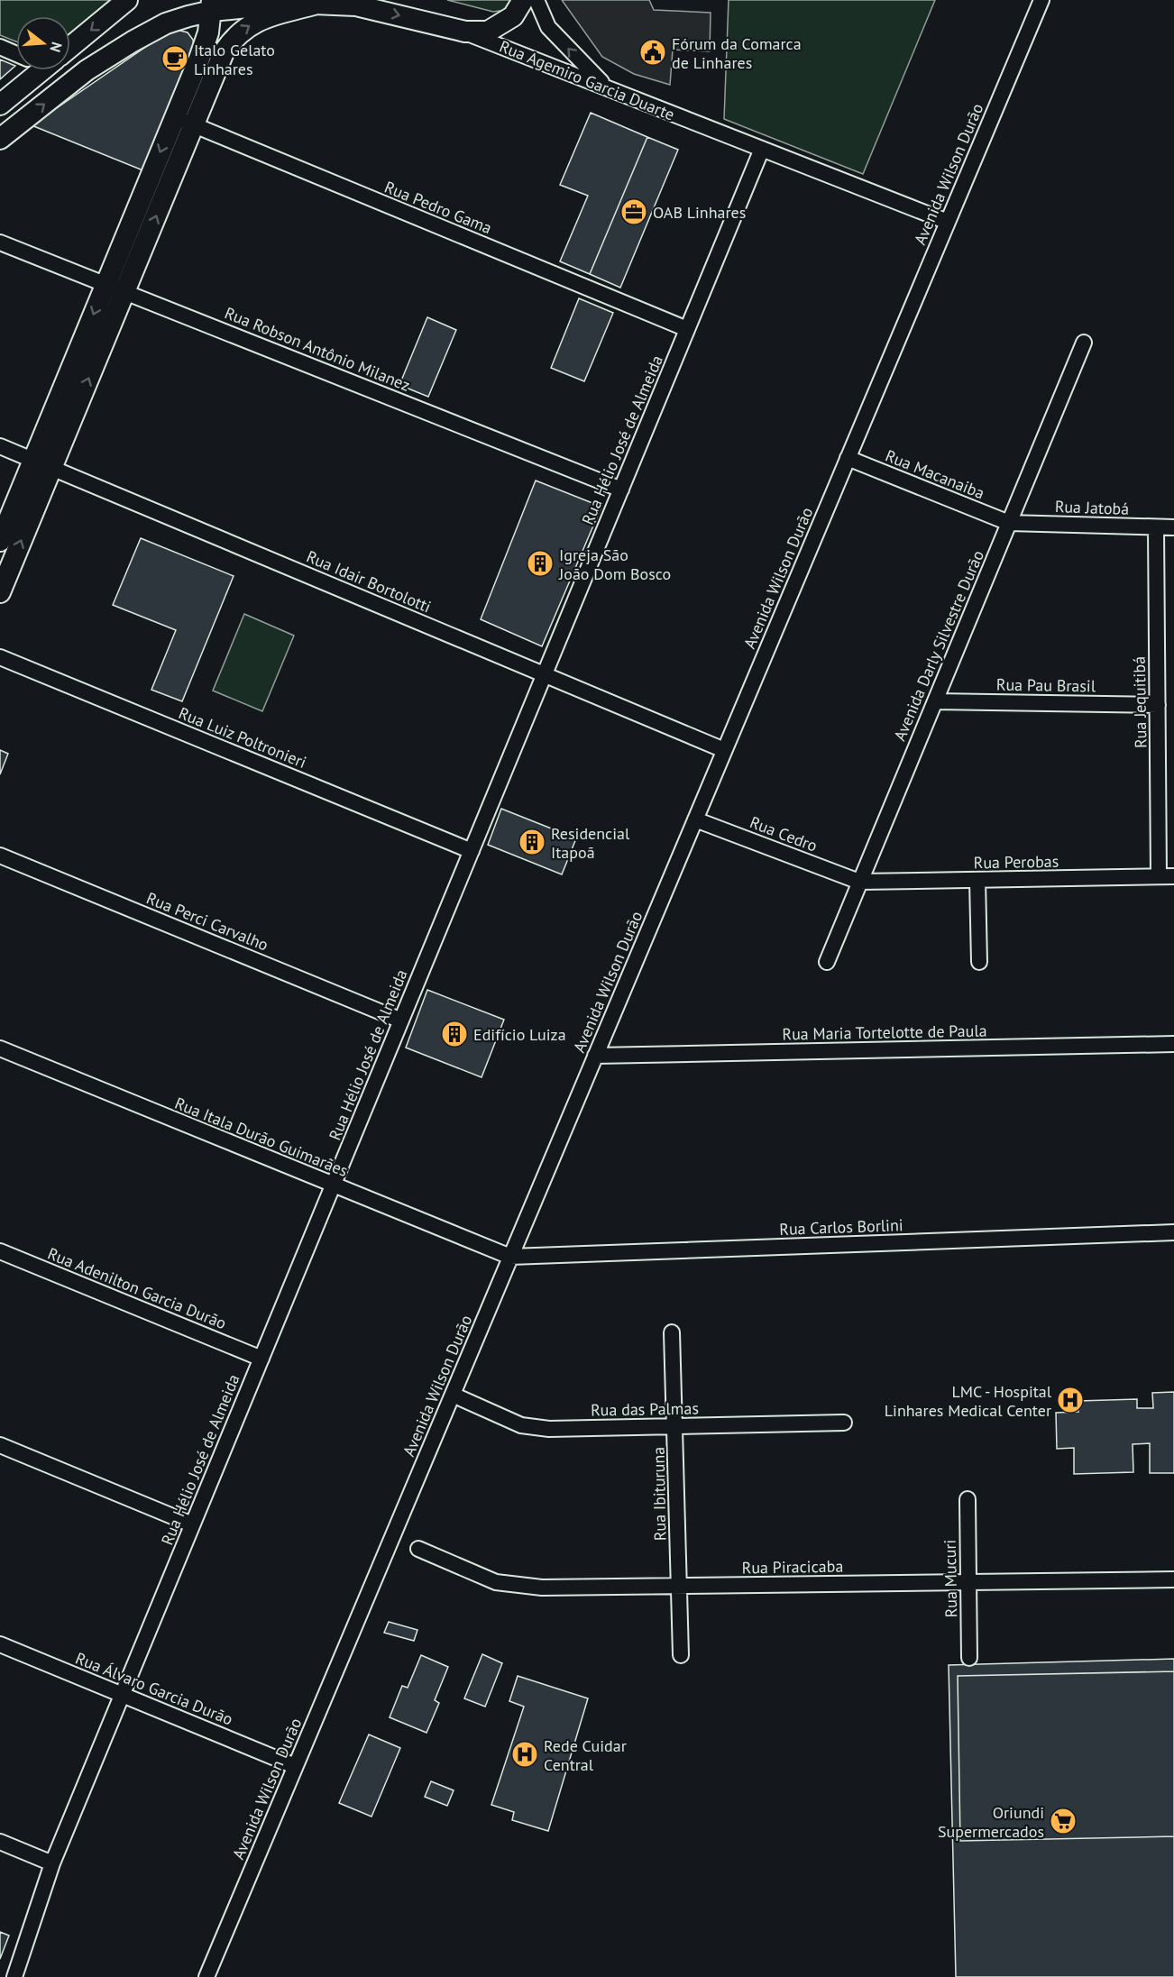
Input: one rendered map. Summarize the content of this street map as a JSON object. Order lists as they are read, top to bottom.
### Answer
{
  "streets": {
    "main road": ["Rua Agemiro Garcia Duarte"],
    "street": [
      "Avenida Wilson Durão",
      "Rua Pedro Gama",
      "Rua Robson Antônio Milanez",
      "Rua Hélio José de Almeida",
      "Rua Macanaiba",
      "Rua Jatobá",
      "Rua Idair Bortolotti",
      "Avenida Darly Silvestre Durão",
      "Rua Pau Brasil",
      "Rua Jequitibá",
      "Rua Luiz Poltronieri",
      "Rua Cedro",
      "Rua Perobas",
      "Rua Perci Carvalho",
      "Rua Maria Tortelotte de Paula",
      "Rua Itala Durão Guimarães",
      "Rua Carlos Borlini",
      "Rua Adenilton Garcia Durão",
      "Rua das Palmas",
      "Rua Ibituruna",
      "Rua Piracicaba",
      "Rua Mucuri",
      "Rua Álvaro Garcia Durão"
    ]
  },
  "crossings": [
    ["Rua Agemiro Garcia Duarte", "Avenida Wilson Durão"],
    ["Rua Agemiro Garcia Duarte", "Rua Hélio José de Almeida"],
    ["Avenida Wilson Durão", "Rua Macanaiba"],
    ["Avenida Wilson Durão", "Rua Idair Bortolotti"],
    ["Avenida Wilson Durão", "Rua Cedro"],
    ["Avenida Wilson Durão", "Rua Maria Tortelotte de Paula"],
    ["Avenida Wilson Durão", "Rua Itala Durão Guimarães"],
    ["Avenida Wilson Durão", "Rua Carlos Borlini"],
    ["Avenida Wilson Durão", "Rua das Palmas"],
    ["Avenida Wilson Durão", "Rua Álvaro Garcia Durão"],
    ["Rua Pedro Gama", "Rua Hélio José de Almeida"],
    ["Rua Robson Antônio Milanez", "Rua Hélio José de Almeida"],
    ["Rua Hélio José de Almeida", "Rua Idair Bortolotti"],
    ["Rua Hélio José de Almeida", "Rua Luiz Poltronieri"],
    ["Rua Hélio José de Almeida", "Rua Perci Carvalho"],
    ["Rua Hélio José de Almeida", "Rua Itala Durão Guimarães"],
    ["Rua Hélio José de Almeida", "Rua Adenilton Garcia Durão"],
    ["Rua Hélio José de Almeida", "Rua Álvaro Garcia Durão"],
    ["Rua Macanaiba", "Rua Jatobá"],
    ["Rua Macanaiba", "Avenida Darly Silvestre Durão"],
    ["Rua Jatobá", "Avenida Darly Silvestre Durão"],
    ["Rua Jatobá", "Rua Jequitibá"],
    ["Avenida Darly Silvestre Durão", "Rua Pau Brasil"],
    ["Avenida Darly Silvestre Durão", "Rua Cedro"],
    ["Avenida Darly Silvestre Durão", "Rua Perobas"],
    ["Rua Pau Brasil", "Rua Jequitibá"],
    ["Rua Jequitibá", "Rua Perobas"],
    ["Rua Cedro", "Rua Perobas"],
    ["Rua Itala Durão Guimarães", "Rua Carlos Borlini"],
    ["Rua das Palmas", "Rua Ibituruna"],
    ["Rua Ibituruna", "Rua Piracicaba"],
    ["Rua Piracicaba", "Rua Mucuri"]
  ],
  "one_way": ["Rua Agemiro Garcia Duarte"],
  "places": {
    "public building": ["Fórum da Comarca de Linhares"],
    "cafe": ["Italo Gelato Linhares"],
    "office": ["OAB Linhares"],
    "building": ["Igreja São João Dom Bosco", "Residencial Itapoã", "Edifício Luiza"],
    "hospital": ["LMC - Hospital Linhares Medical Center", "Rede Cuidar Central"],
    "supermarket": ["Oriundi Supermercados"]
  },
  "north": "right"
}
